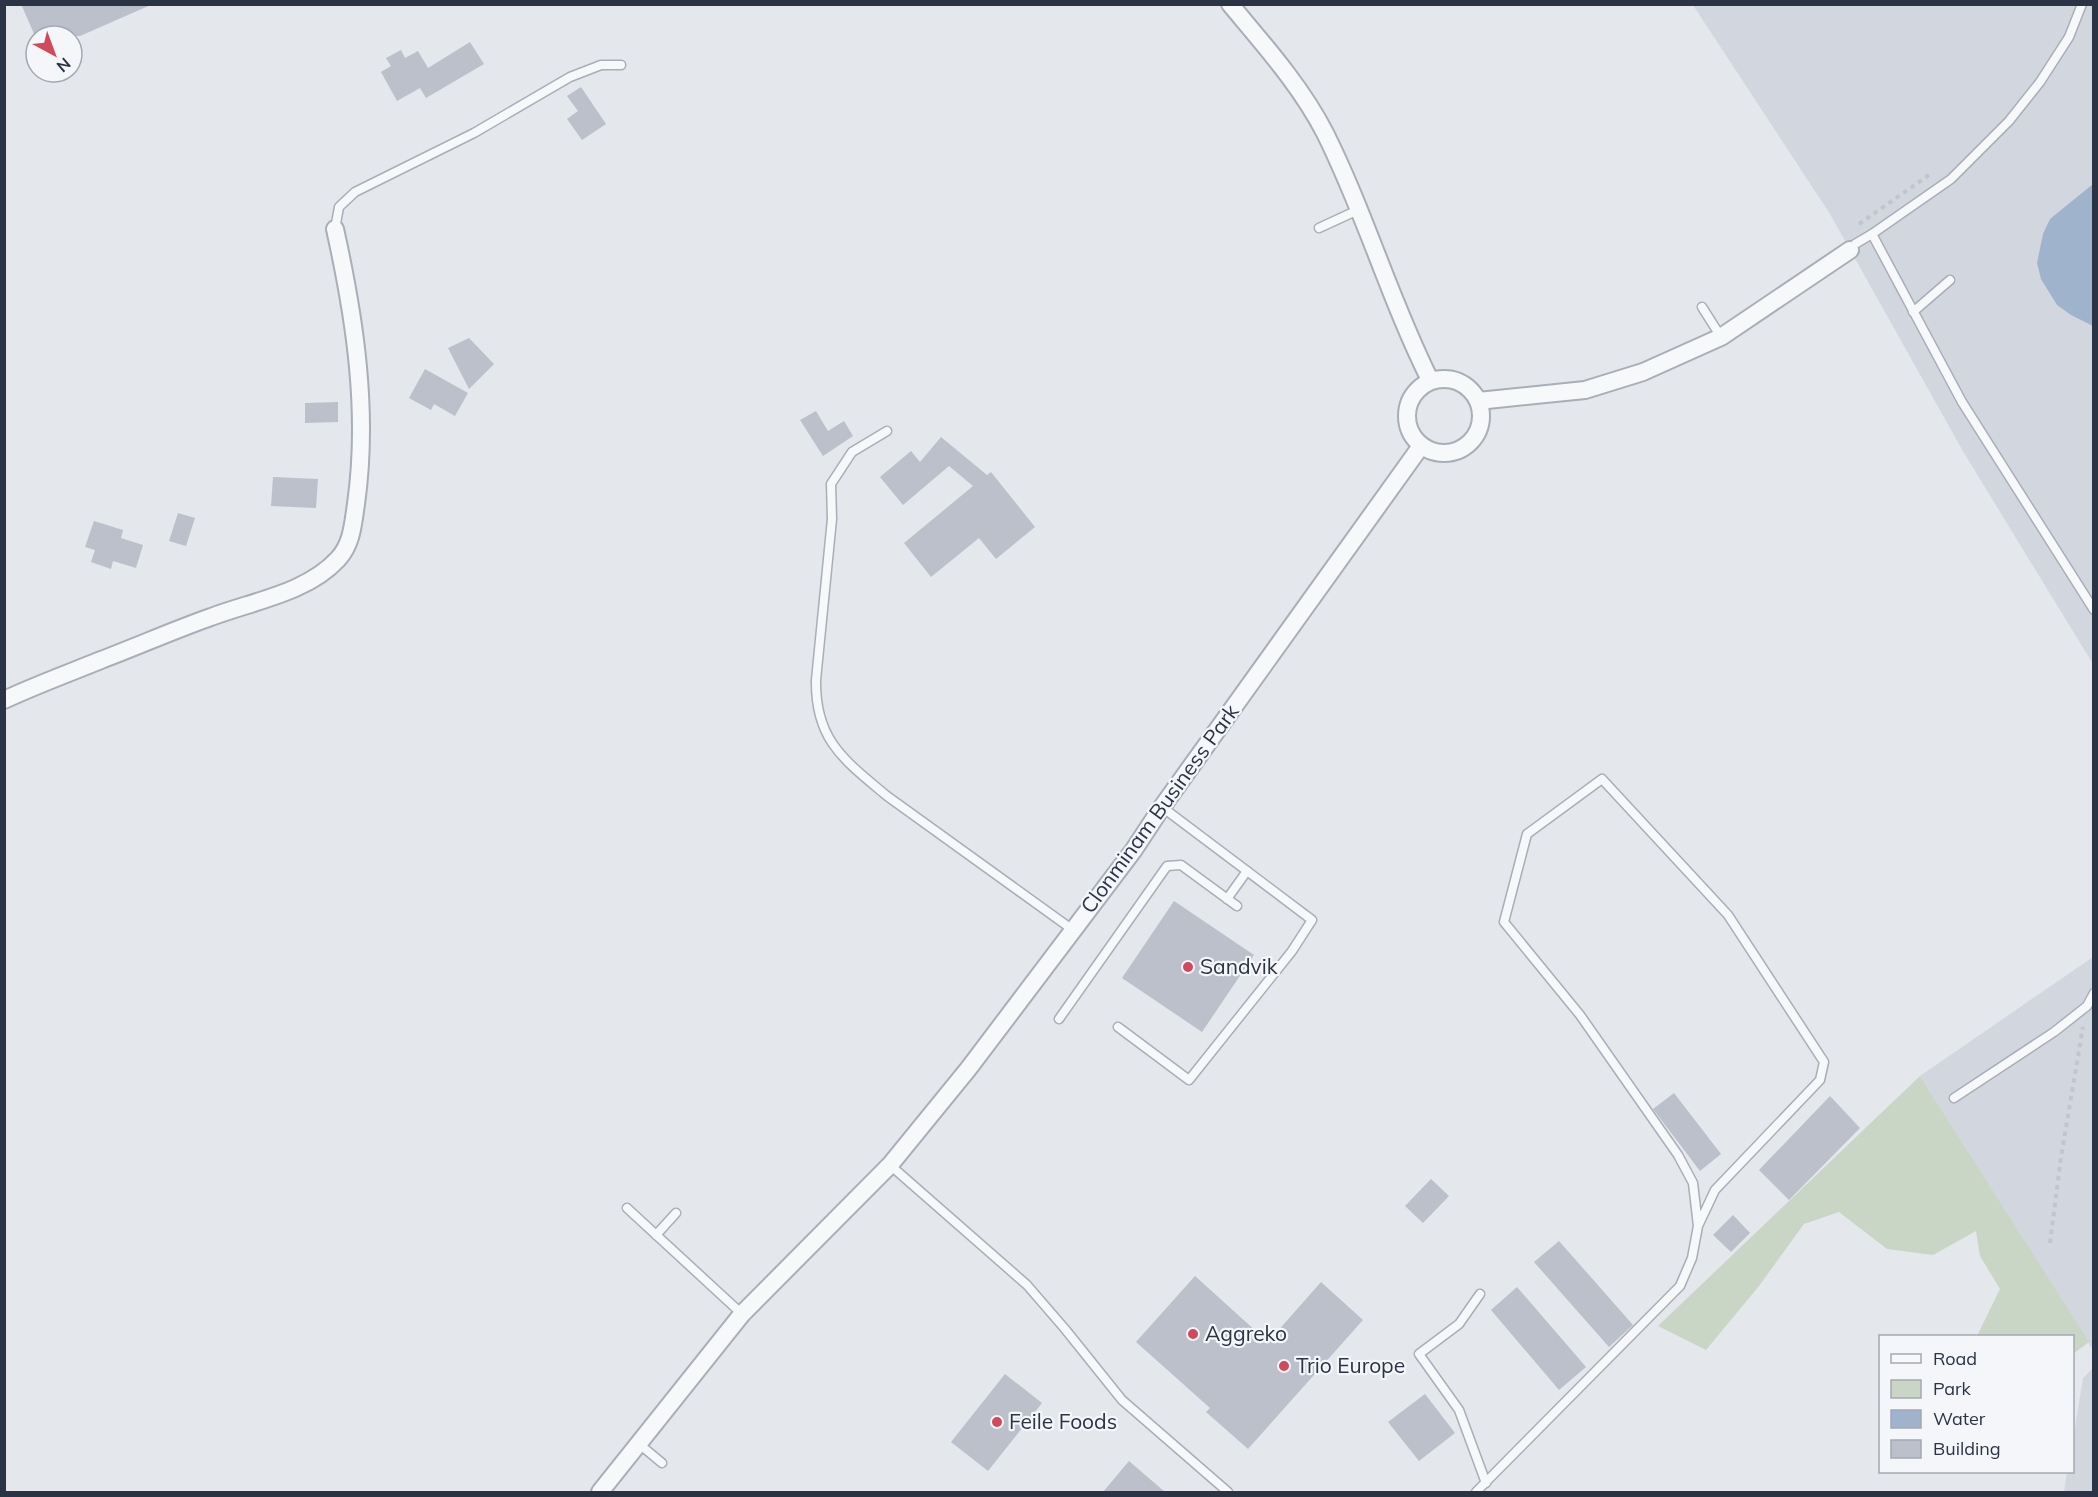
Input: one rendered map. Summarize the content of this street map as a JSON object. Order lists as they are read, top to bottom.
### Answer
{
  "streets": {
    "street": ["Clonminam Business Park"]
  },
  "places": [
    "Sandvik",
    "Aggreko",
    "Trio Europe",
    "Feile Foods"
  ],
  "legend": [
    "Road",
    "Park",
    "Water",
    "Building"
  ],
  "north": "bottom right"
}
